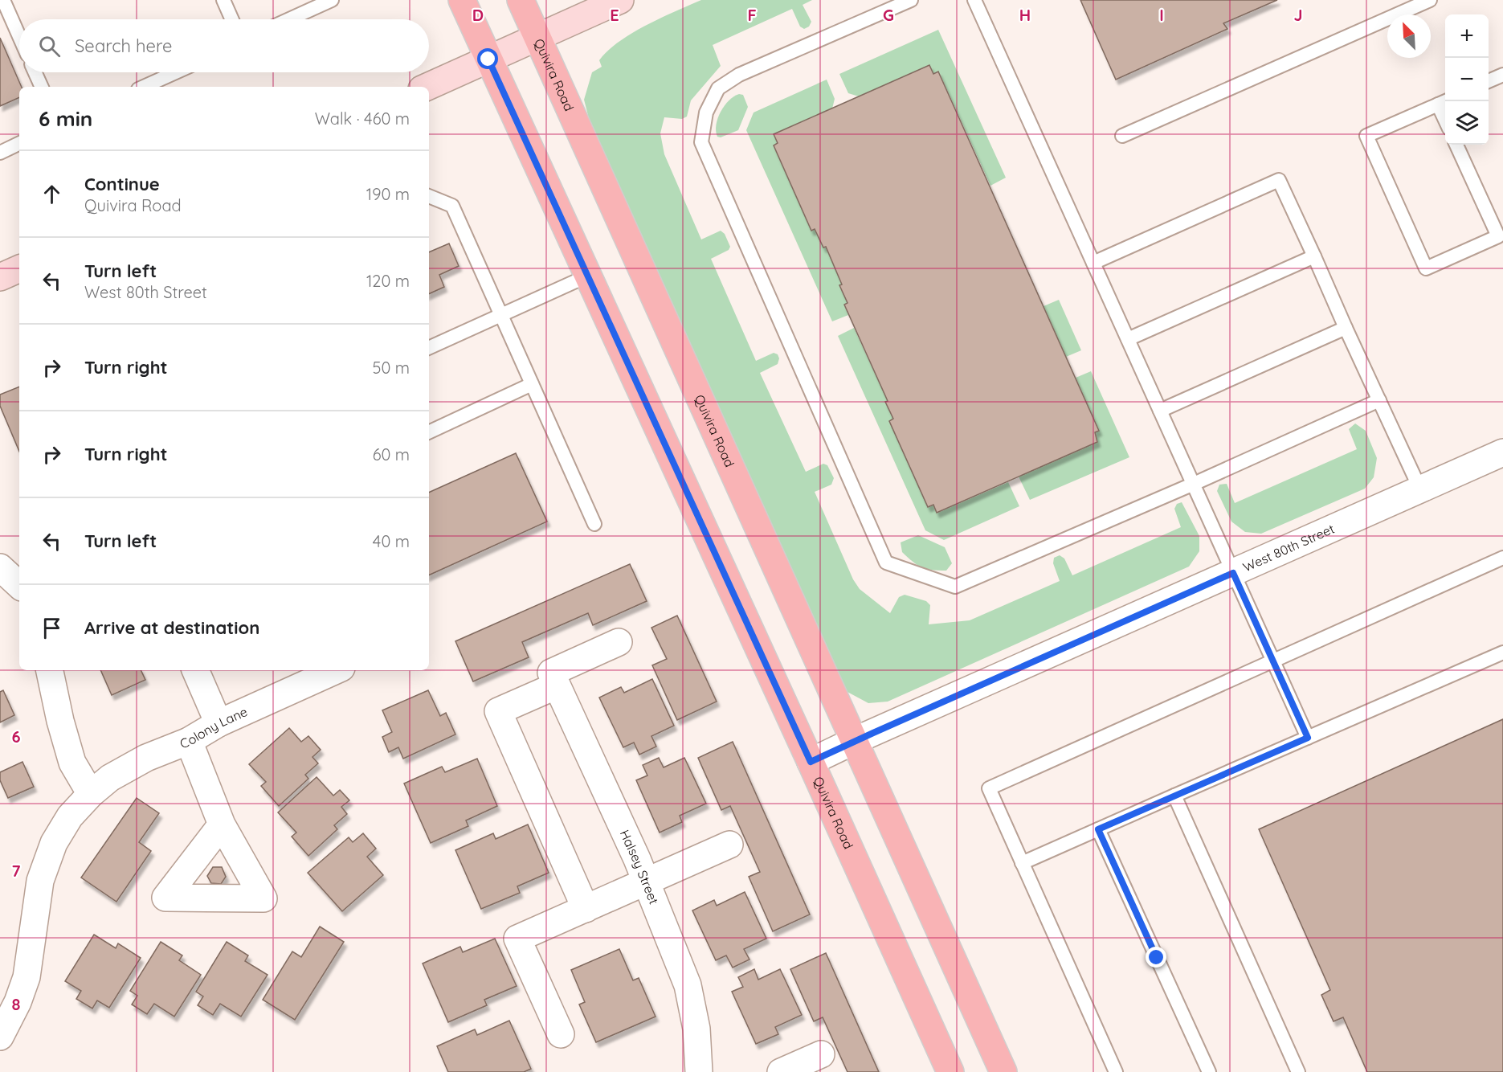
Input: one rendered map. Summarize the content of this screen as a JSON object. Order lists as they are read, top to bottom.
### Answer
{
  "streets": {
    "main road": ["Quivira Road"],
    "street": ["West 80th Street", "Colony Lane", "Halsey Street"]
  },
  "crossings": [
    ["Quivira Road", "West 80th Street"]
  ],
  "north": "top left",
  "page": {
    "map_buttons": ["+", "−"],
    "search": "Search here",
    "heading": ["6 min", "Walk · 460 m"],
    "list": [
      ["Continue", "Quivira Road", "190 m"],
      ["Turn left", "West 80th Street", "120 m"],
      ["Turn right", "50 m"],
      ["Turn right", "60 m"],
      ["Turn left", "40 m"],
      "Arrive at destination"
    ]
  },
  "grid": {
    "columns": [
      "D",
      "E",
      "F",
      "G",
      "H",
      "I",
      "J"
    ],
    "rows": ["6", "7", "8"]
  }
}
